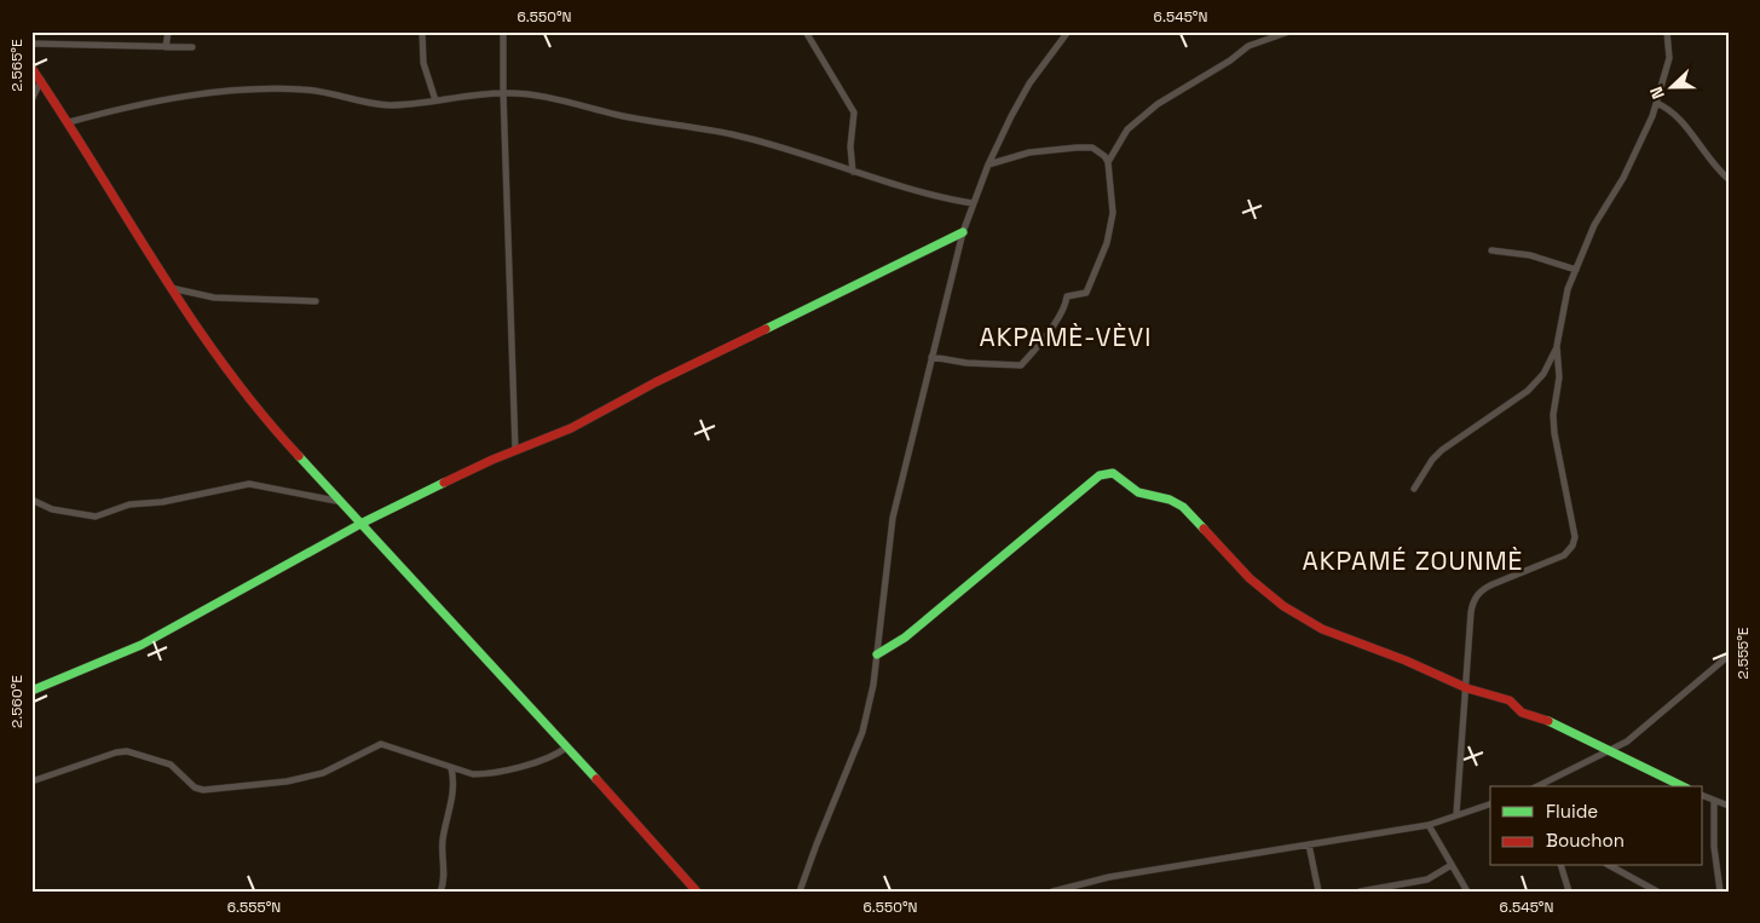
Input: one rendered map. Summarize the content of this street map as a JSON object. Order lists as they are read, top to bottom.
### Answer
{
  "districts": ["AKPAMÈ-VÈVI", "AKPAMÉ ZOUNMÈ"],
  "legend": ["Fluide", "Bouchon"],
  "north": "left",
  "coordinates": [
    "6.550°N",
    "6.545°N",
    "2.565°E",
    "2.555°E",
    "2.560°E",
    "6.555°N"
  ]
}
